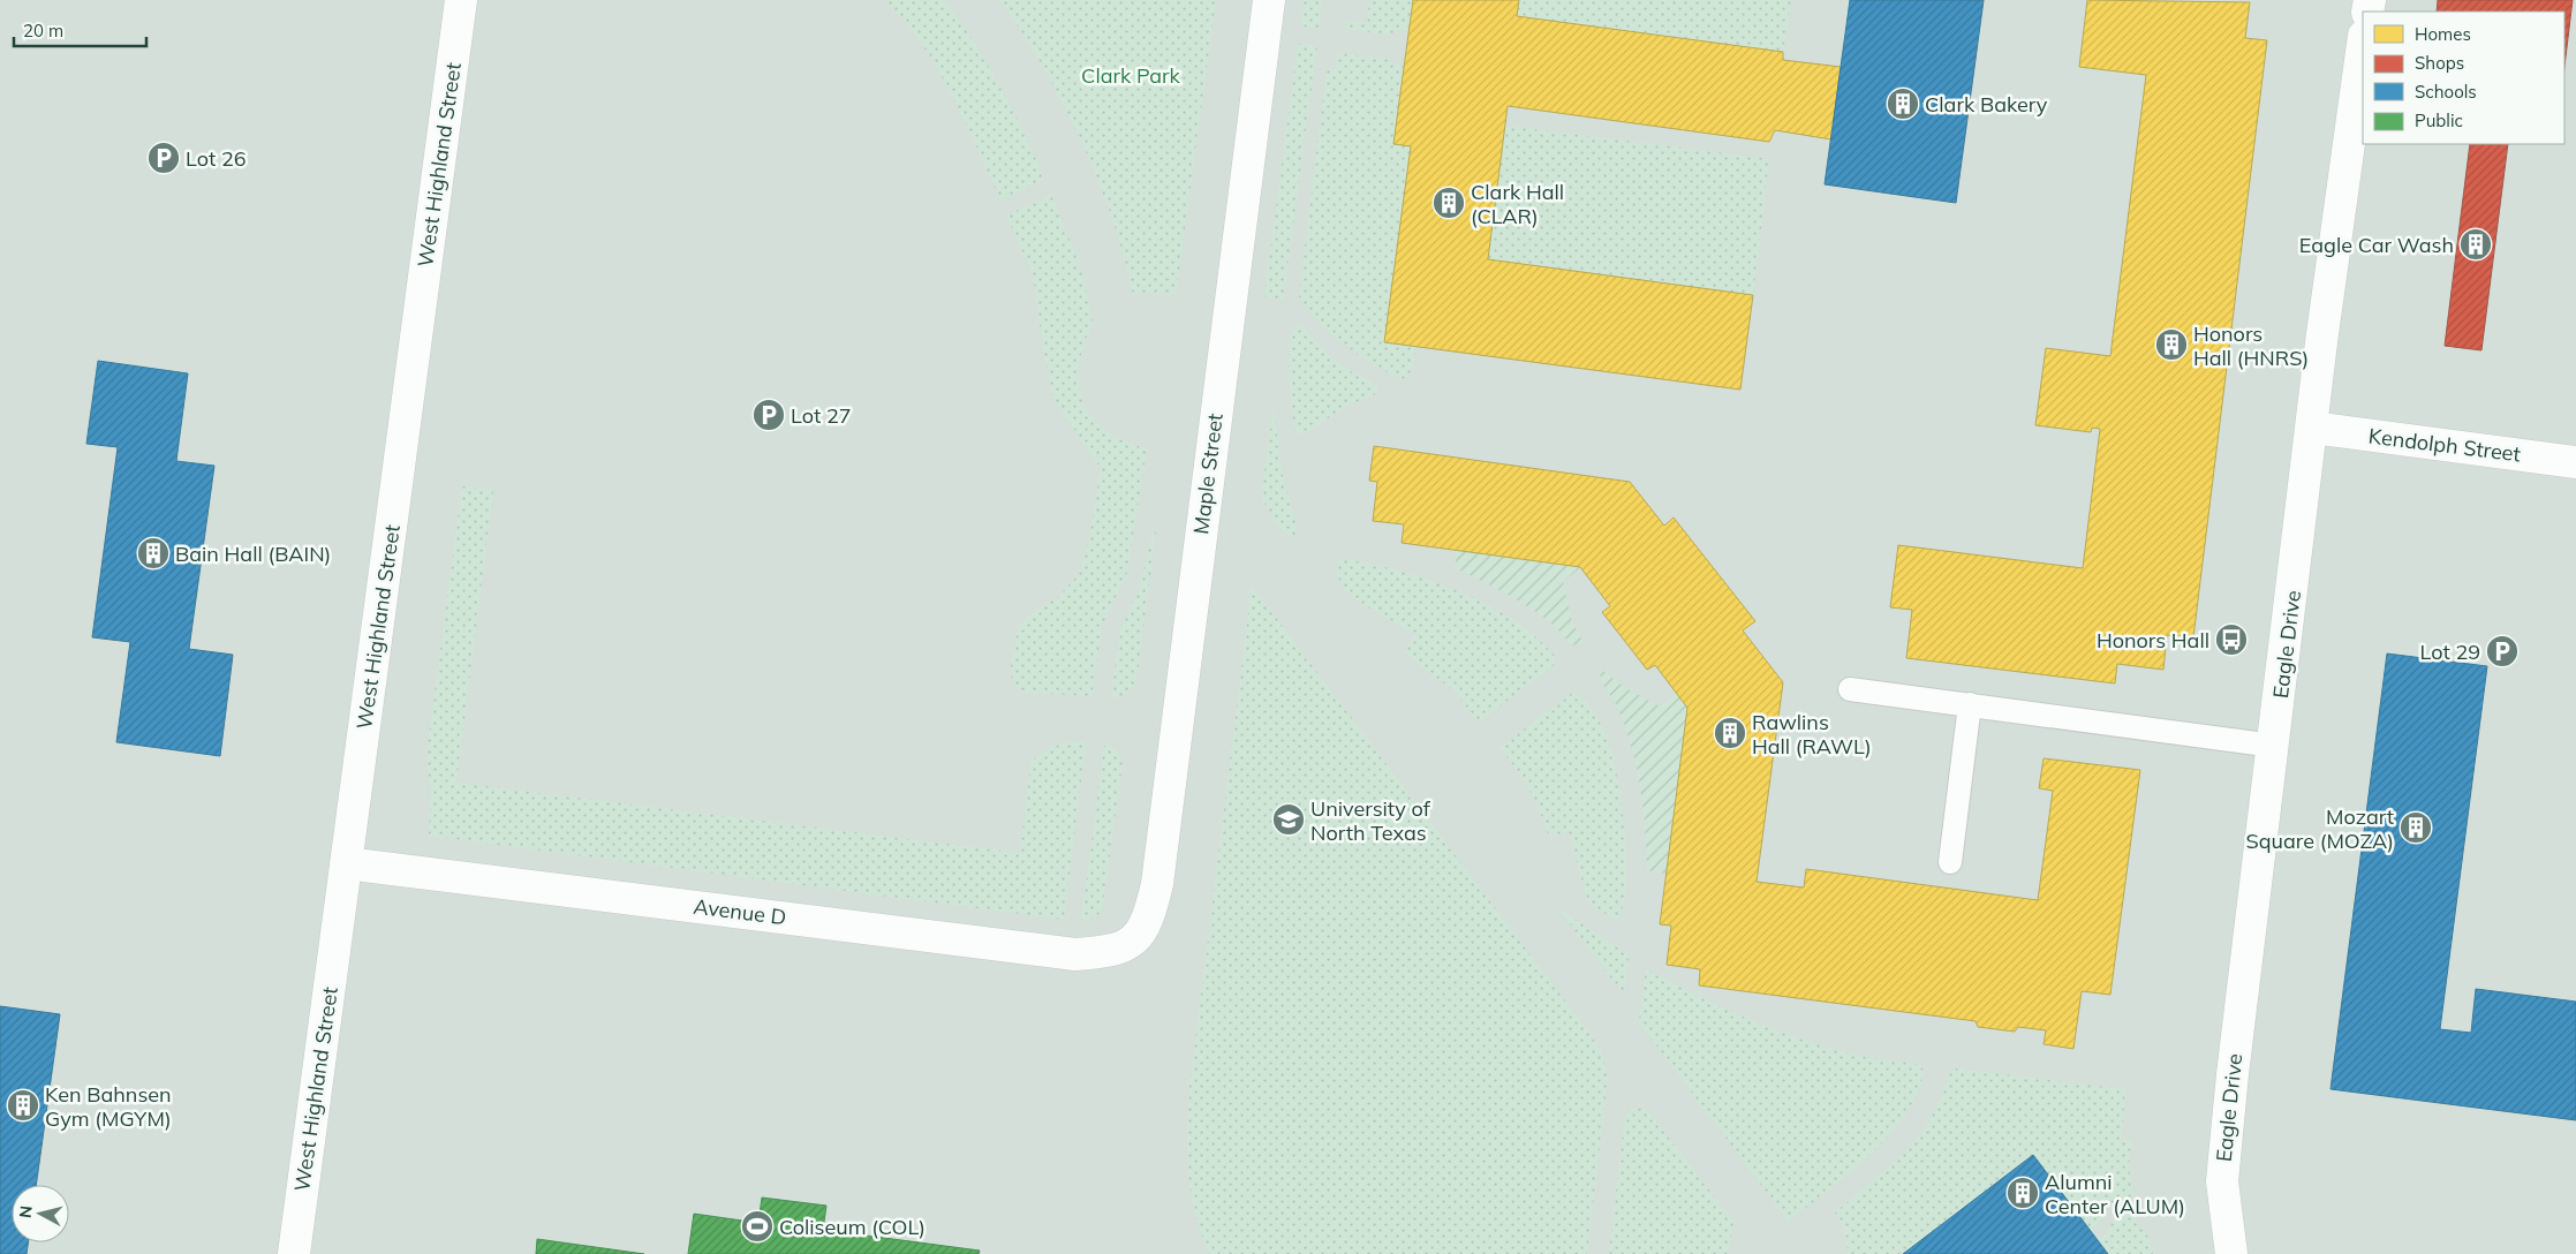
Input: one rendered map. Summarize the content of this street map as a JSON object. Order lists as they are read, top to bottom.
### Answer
{
  "streets": {
    "street": [
      "West Highland Street",
      "Kendolph Street",
      "Maple Street",
      "Eagle Drive",
      "Avenue D"
    ]
  },
  "crossings": [
    ["West Highland Street", "Avenue D"],
    ["Kendolph Street", "Eagle Drive"],
    ["Maple Street", "Avenue D"]
  ],
  "parks": ["Clark Park"],
  "places": {
    "building": [
      "Clark Bakery",
      "Clark Hall (CLAR)",
      "Eagle Car Wash",
      "Honors Hall (HNRS)",
      "Bain Hall (BAIN)",
      "Rawlins Hall (RAWL)",
      "Mozart Square (MOZA)",
      "Ken Bahnsen Gym (MGYM)",
      "Alumni Center (ALUM)"
    ],
    "parking": ["Lot 26", "Lot 27", "Lot 29"],
    "bus stop": ["Honors Hall"],
    "school or university": ["University of North Texas"],
    "sports": ["Coliseum (COL)"]
  },
  "legend": [
    "Homes",
    "Shops",
    "Schools",
    "Public"
  ],
  "scale_bar": "20 m",
  "north": "left"
}
